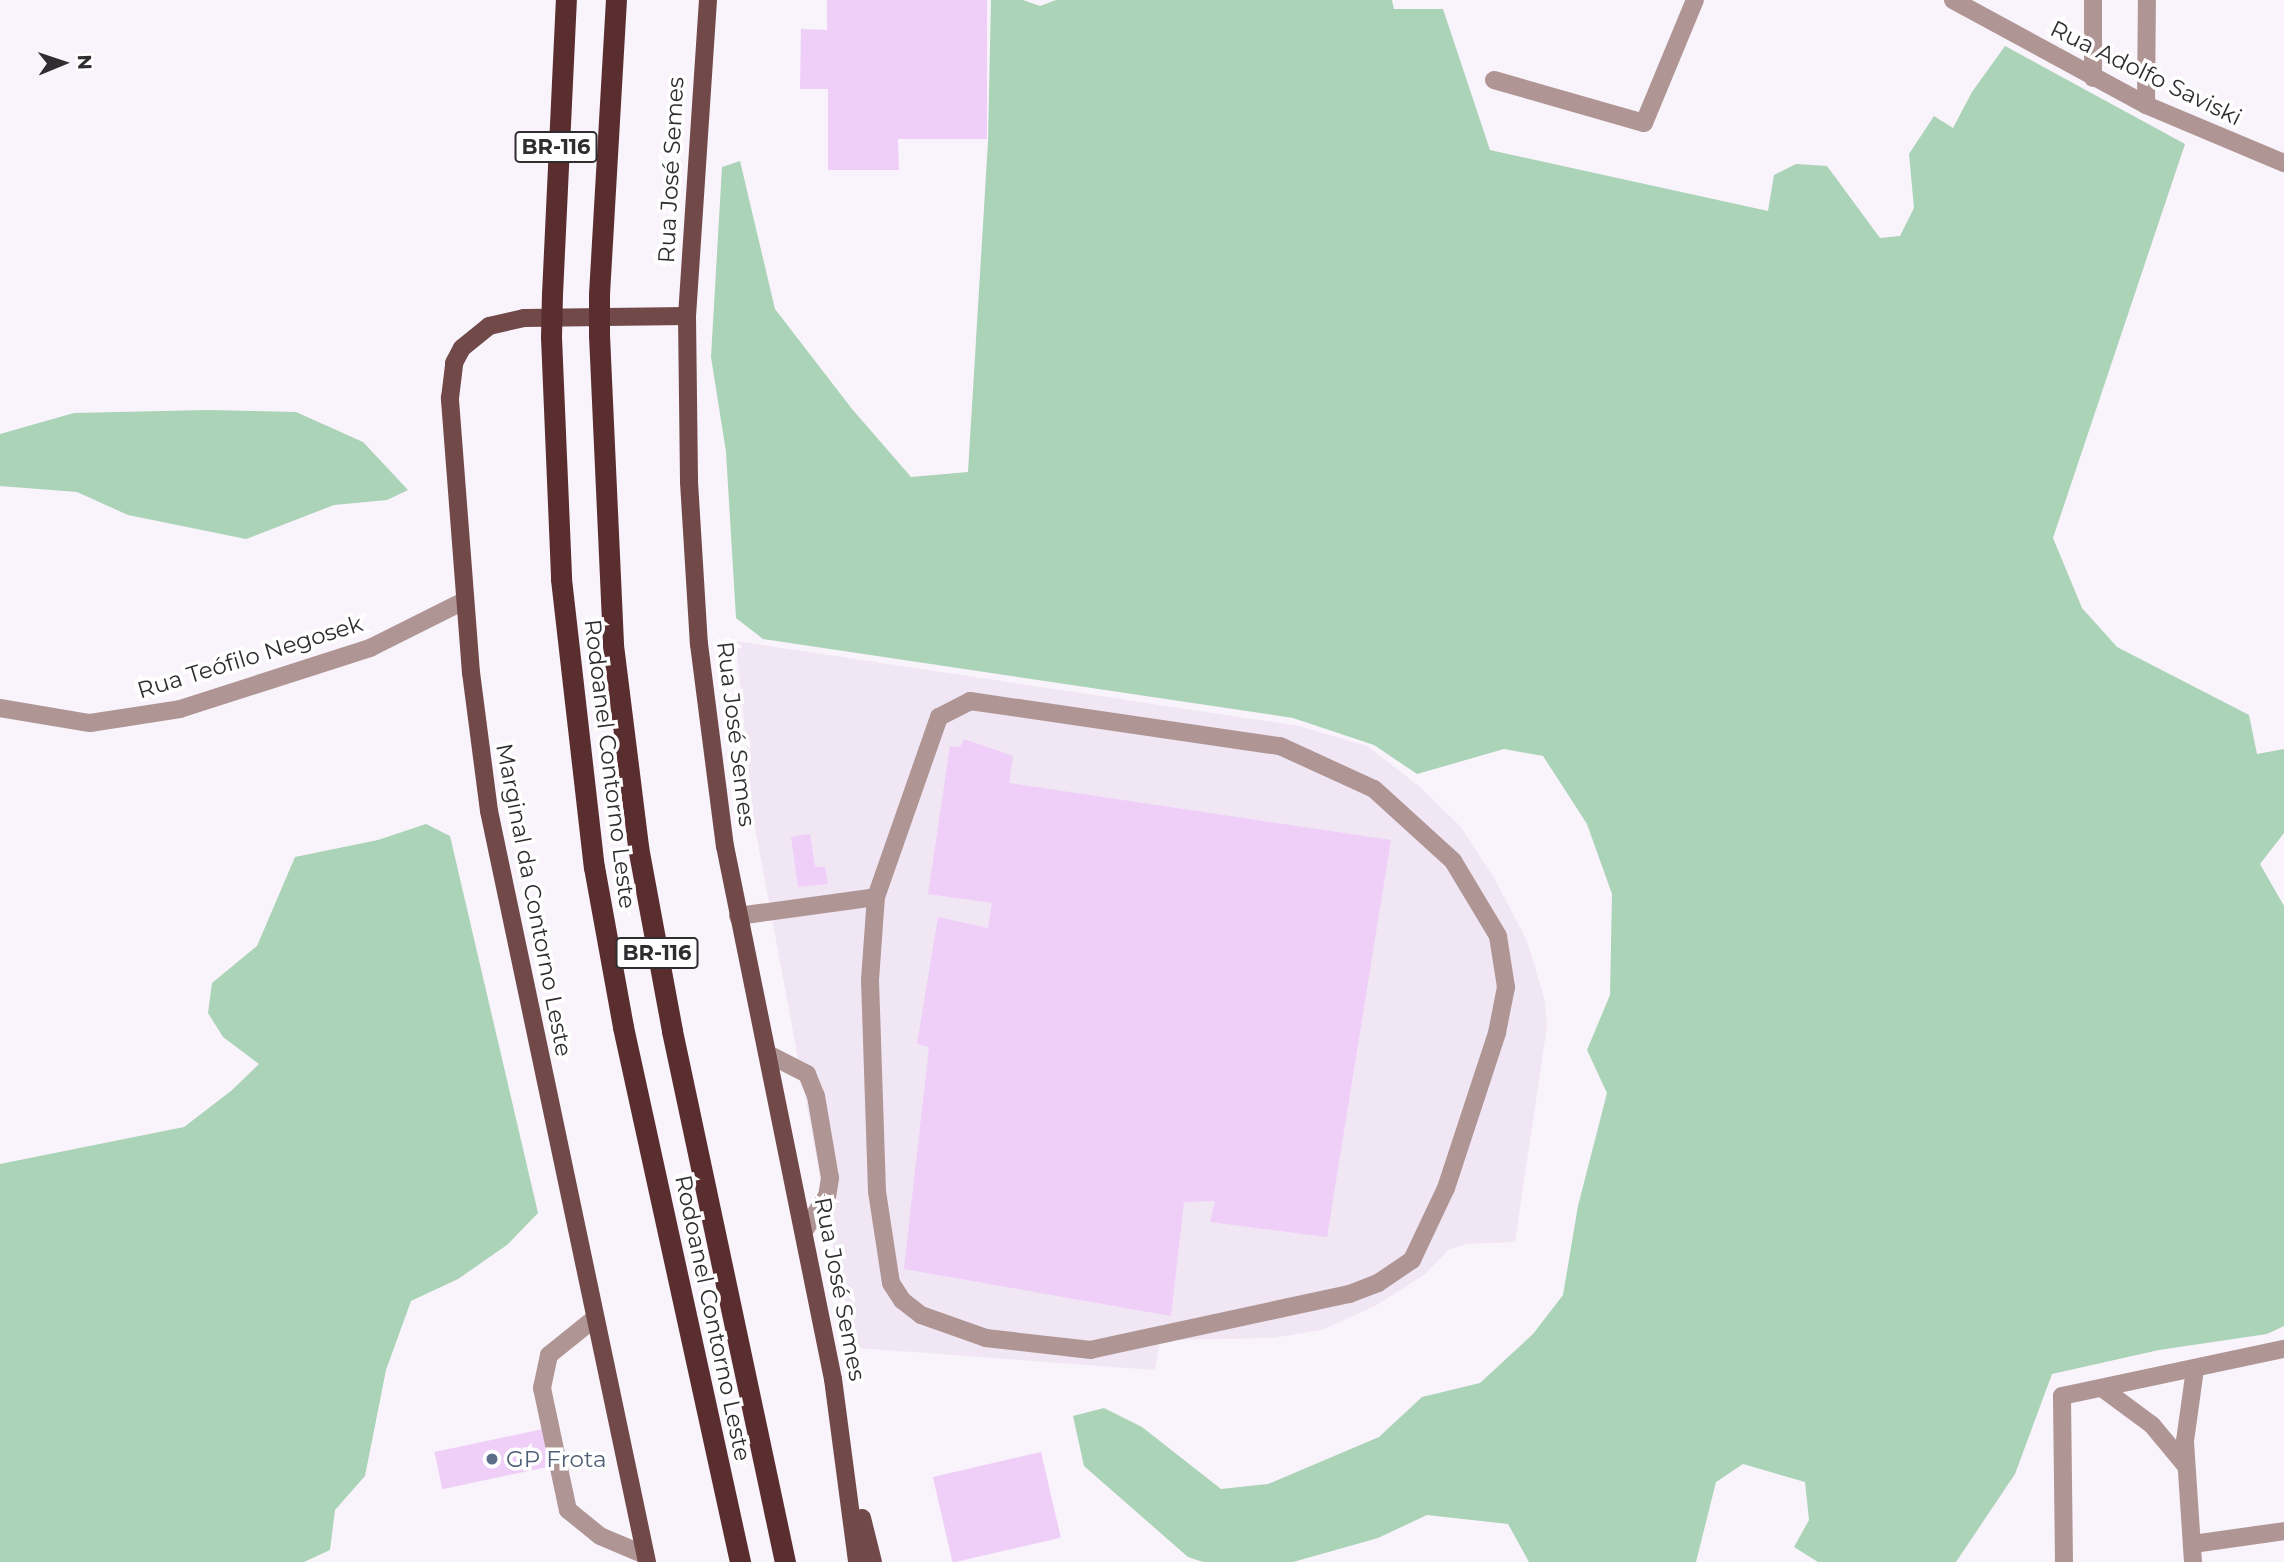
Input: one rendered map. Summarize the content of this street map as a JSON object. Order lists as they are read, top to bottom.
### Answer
{
  "streets": {
    "highway": ["BR-116", "Rodoanel Contorno Leste"],
    "main road": ["Rua José Semes", "Marginal da Contorno Leste"],
    "street": ["Rua Adolfo Saviski", "Rua Teófilo Negosek"]
  },
  "crossings": [
    ["Rua José Semes", "Marginal da Contorno Leste"],
    ["Rua Teófilo Negosek", "Marginal da Contorno Leste"]
  ],
  "places": ["GP Frota"],
  "north": "right"
}
